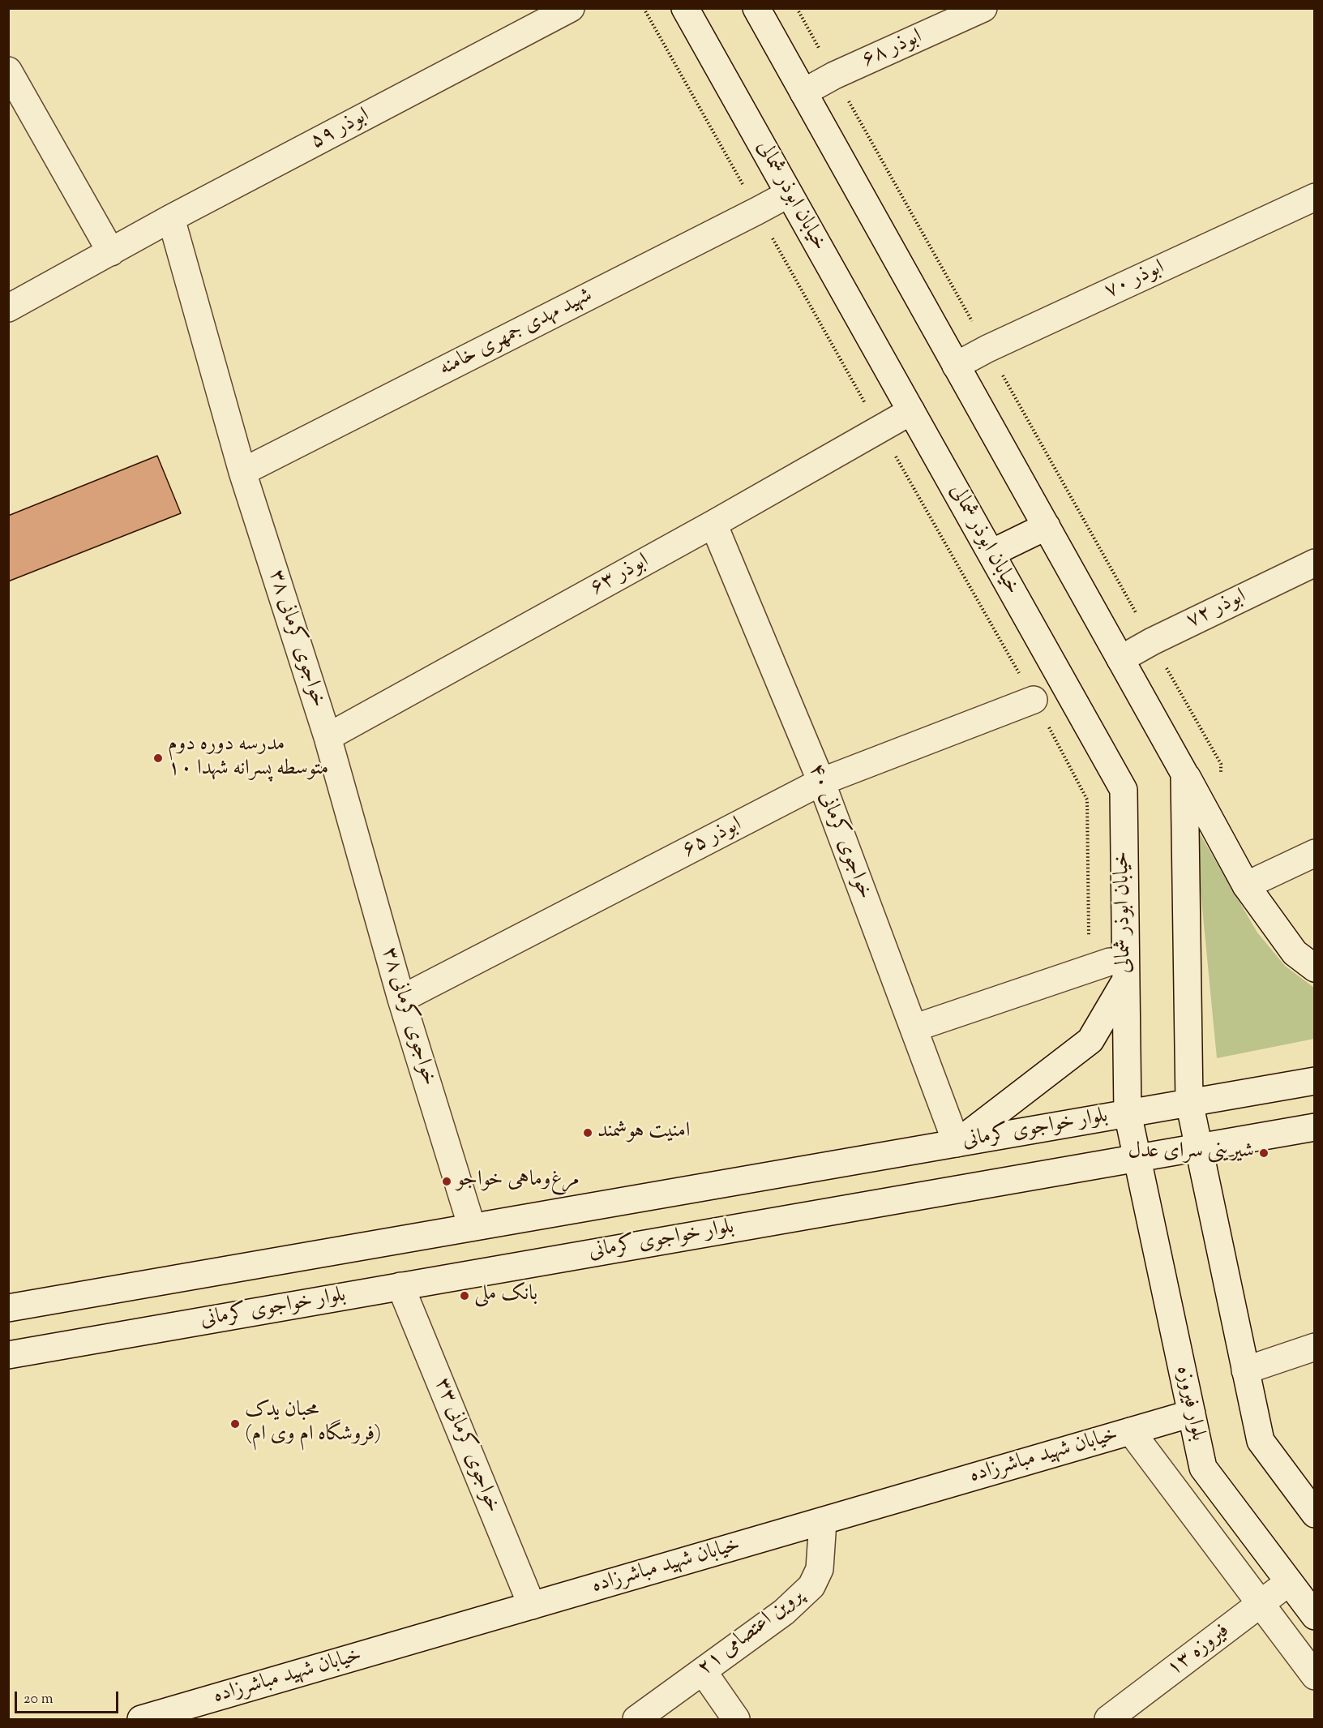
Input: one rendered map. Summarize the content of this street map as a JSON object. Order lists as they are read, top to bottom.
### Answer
{
  "streets": {
    "street": [
      "ابوذر ۶۸",
      "ابوذر ۵۹",
      "خیابان ابوذر شمالی",
      "ابوذر ۷۰",
      "شهید مهدی جمهری خامنه",
      "ابوذر ۶۳",
      "ابوذر ۷۲",
      "خواجوی کرمانی ۳۸",
      "خواجوی کرمانی ۴۰",
      "ابوذر ۶۵",
      "بلوار خواجوی کرمانی",
      "بلوار فیروزه",
      "خواجوی کرمانی ۳۳",
      "خیابان شهید مباشرزاده",
      "پروین اعتصامی ۲۱",
      "فیروزه ۱۳"
    ]
  },
  "crossings": [
    ["ابوذر ۵۹", "خواجوی کرمانی ۳۸"],
    ["خیابان ابوذر شمالی", "شهید مهدی جمهری خامنه"],
    ["خیابان ابوذر شمالی", "ابوذر ۶۳"],
    ["خیابان ابوذر شمالی", "بلوار خواجوی کرمانی"],
    ["خیابان ابوذر شمالی", "بلوار فیروزه"],
    ["شهید مهدی جمهری خامنه", "خواجوی کرمانی ۳۸"],
    ["ابوذر ۶۳", "خواجوی کرمانی ۳۸"],
    ["ابوذر ۶۳", "خواجوی کرمانی ۴۰"],
    ["خواجوی کرمانی ۳۸", "ابوذر ۶۵"],
    ["خواجوی کرمانی ۳۸", "بلوار خواجوی کرمانی"],
    ["خواجوی کرمانی ۴۰", "ابوذر ۶۵"],
    ["خواجوی کرمانی ۴۰", "بلوار خواجوی کرمانی"],
    ["بلوار خواجوی کرمانی", "بلوار فیروزه"],
    ["بلوار خواجوی کرمانی", "خواجوی کرمانی ۳۳"],
    ["بلوار فیروزه", "خیابان شهید مباشرزاده"],
    ["بلوار فیروزه", "فیروزه ۱۳"],
    ["خواجوی کرمانی ۳۳", "خیابان شهید مباشرزاده"],
    ["خیابان شهید مباشرزاده", "پروین اعتصامی ۲۱"]
  ],
  "places": [
    "مدرسه دوره دوم متوسطه پسرانه شهدا ۱۰",
    "امنیت هوشمند",
    "شیرینی سرای عدل",
    "مرغ‌وماهی‌ خواجو",
    "بانک ملی",
    "محبان یدک (فروشگاه ام وی ام)"
  ],
  "scale_bar": "20 m"
}
